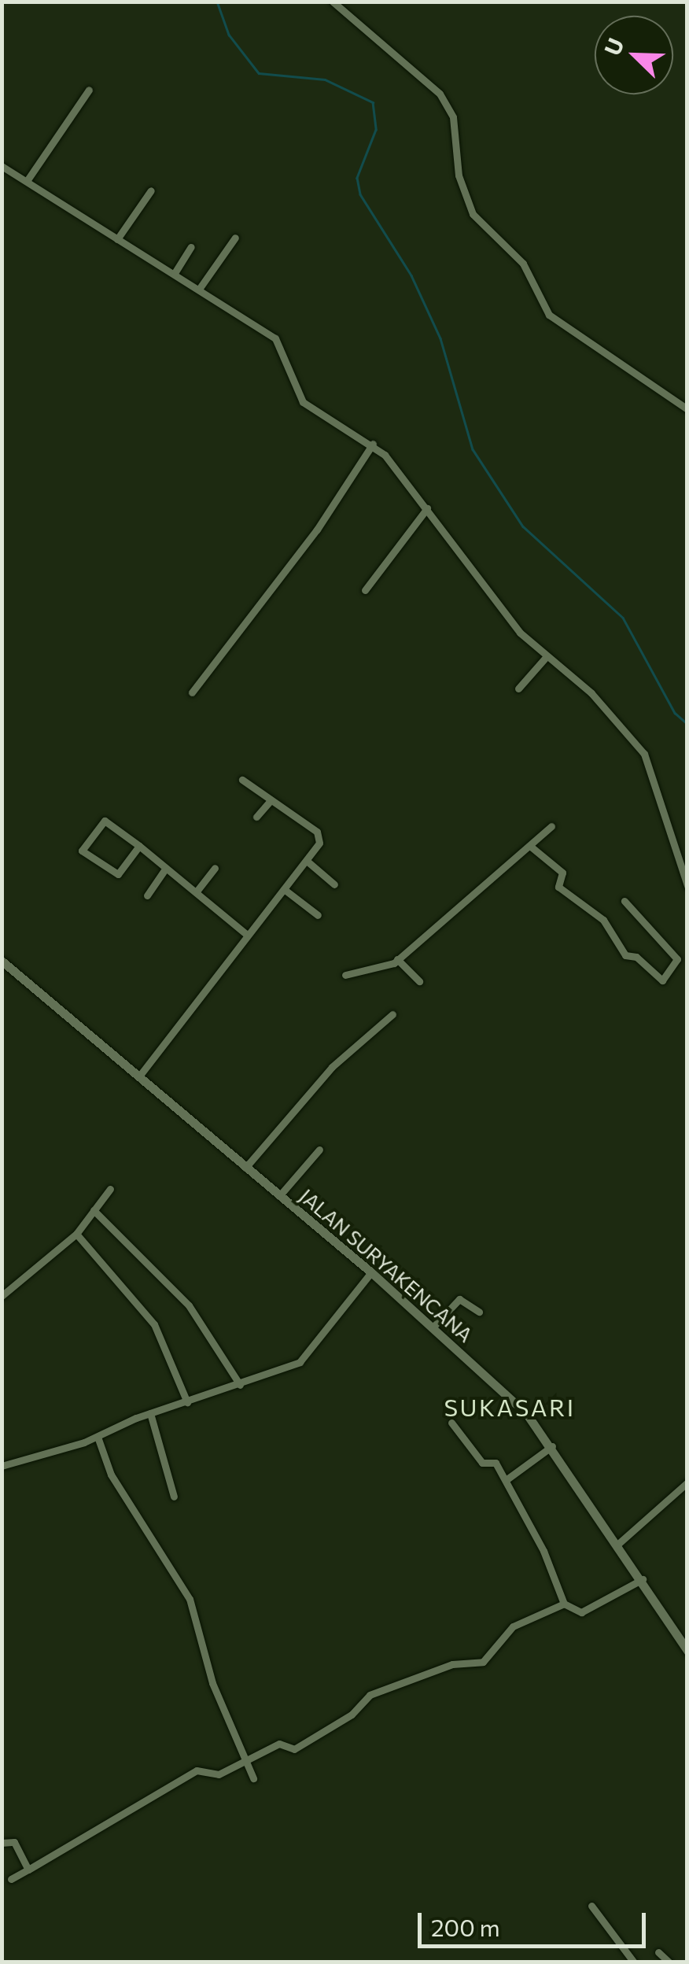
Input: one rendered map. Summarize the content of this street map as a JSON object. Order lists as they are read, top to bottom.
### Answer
{
  "streets": {
    "street": ["JALAN SURYAKENCANA"]
  },
  "districts": ["SUKASARI"],
  "scale_bar": "200 m",
  "north": "top left"
}
